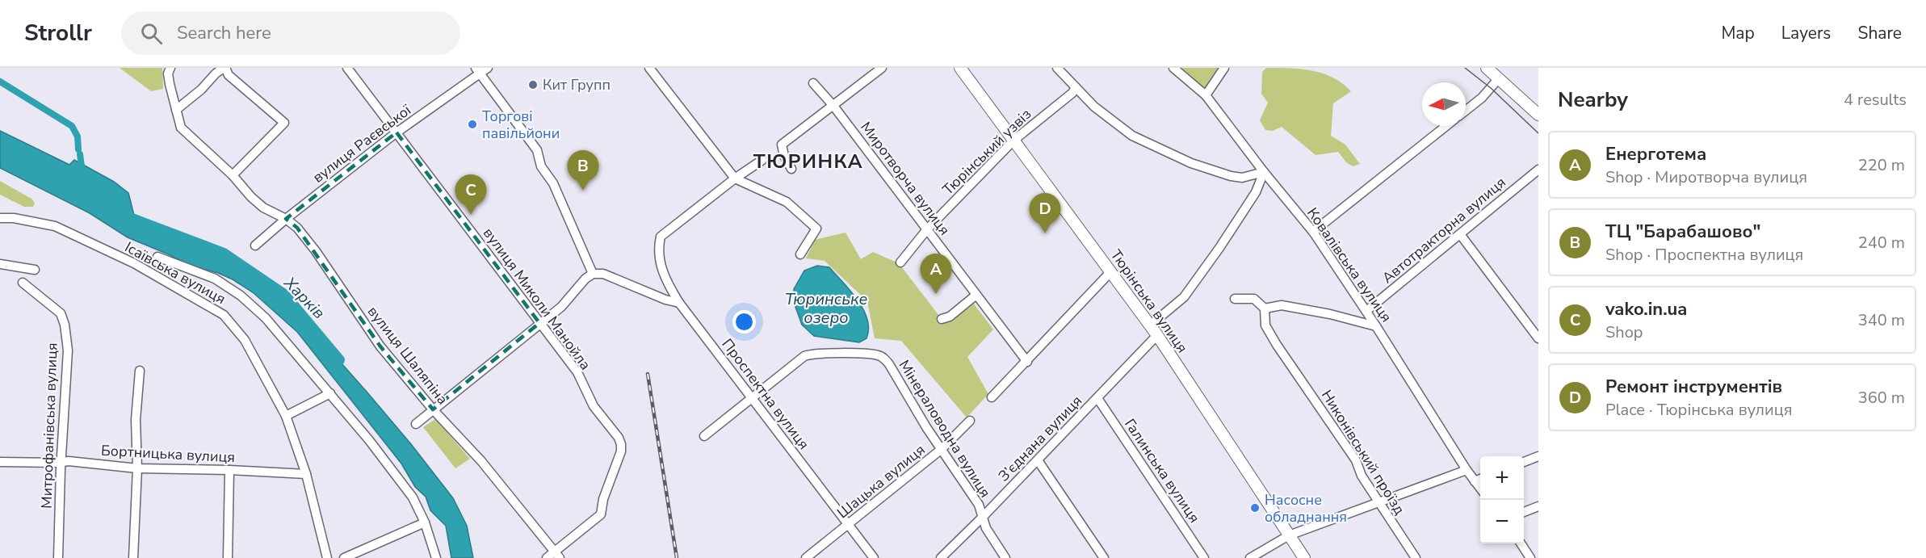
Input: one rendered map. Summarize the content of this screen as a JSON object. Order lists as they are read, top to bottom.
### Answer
{
  "streets": {
    "main road": ["Тюрінська вулиця"],
    "street": [
      "вулиця Раєвської",
      "Тюрінський узвіз",
      "Миротворча вулиця",
      "Автотракторна вулиця",
      "Ковалівська вулиця",
      "Ісаївська вулиця",
      "вулиця Миколи Манойла",
      "вулиця Шаляпіна",
      "Проспектна вулиця",
      "Митрофанівська вулиця",
      "Мінераловодна вулиця",
      "З’єднана вулиця",
      "Никонівський проїзд",
      "Бортницька вулиця",
      "Галинська вулиця",
      "Шацька вулиця"
    ]
  },
  "crossings": [
    ["вулиця Раєвської", "вулиця Миколи Манойла"],
    ["вулиця Раєвської", "вулиця Шаляпіна"],
    ["Тюрінський узвіз", "Миротворча вулиця"],
    ["Тюрінський узвіз", "Тюрінська вулиця"],
    ["Автотракторна вулиця", "Ковалівська вулиця"],
    ["Ісаївська вулиця", "Бортницька вулиця"],
    ["вулиця Миколи Манойла", "вулиця Шаляпіна"],
    ["Тюрінська вулиця", "З’єднана вулиця"],
    ["Проспектна вулиця", "Мінераловодна вулиця"],
    ["Проспектна вулиця", "Шацька вулиця"],
    ["Митрофанівська вулиця", "Бортницька вулиця"],
    ["Мінераловодна вулиця", "З’єднана вулиця"],
    ["Мінераловодна вулиця", "Шацька вулиця"],
    ["З’єднана вулиця", "Галинська вулиця"]
  ],
  "districts": ["ТЮРИНКА"],
  "water": ["Харків", "Тюринське озеро"],
  "places": ["Кит Групп", "Торгові павільйони", "Насосне обладнання"],
  "north": "left",
  "page": {
    "header": "Strollr",
    "search": "Search here",
    "nav": ["Map", "Layers", "Share"],
    "heading": ["Nearby", "4 results"],
    "list": [
      {
        "mark": "A",
        "name": "Енерготема",
        "note": "Shop · Миротворча вулиця",
        "value": "220 m"
      },
      {
        "mark": "B",
        "name": "ТЦ \"Барабашово\"",
        "note": "Shop · Проспектна вулиця",
        "value": "240 m"
      },
      {
        "mark": "C",
        "name": "vako.in.ua",
        "note": "Shop",
        "value": "340 m"
      },
      {
        "mark": "D",
        "name": "Ремонт інструментів",
        "note": "Place · Тюрінська вулиця",
        "value": "360 m"
      }
    ],
    "pins": [
      "B",
      "C",
      "D",
      "A"
    ],
    "map_buttons": ["+", "−"]
  }
}
